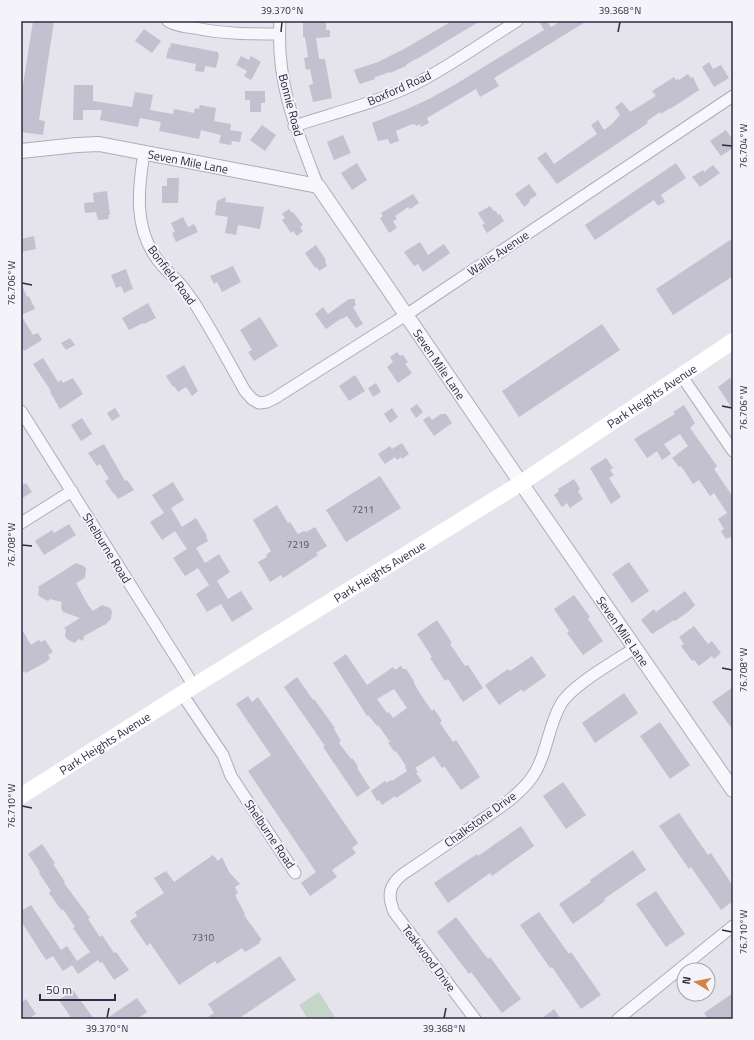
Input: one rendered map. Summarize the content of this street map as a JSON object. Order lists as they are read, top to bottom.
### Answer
{
  "streets": {
    "main road": ["Park Heights Avenue"],
    "street": [
      "Boxford Road",
      "Bonnie Road",
      "Seven Mile Lane",
      "Wallis Avenue",
      "Bonfield Road",
      "Shelburne Road",
      "Chalkstone Drive",
      "Teakwood Drive"
    ]
  },
  "crossings": [
    ["Boxford Road", "Bonnie Road"],
    ["Bonnie Road", "Seven Mile Lane"],
    ["Seven Mile Lane", "Wallis Avenue"],
    ["Seven Mile Lane", "Bonfield Road"],
    ["Seven Mile Lane", "Park Heights Avenue"],
    ["Seven Mile Lane", "Chalkstone Drive"],
    ["Wallis Avenue", "Bonfield Road"],
    ["Park Heights Avenue", "Shelburne Road"],
    ["Chalkstone Drive", "Teakwood Drive"]
  ],
  "house_numbers": ["7211", "7219", "7310"],
  "scale_bar": "50 m",
  "north": "left",
  "coordinates": [
    "39.370°N",
    "39.368°N",
    "76.704°W",
    "76.706°W",
    "76.708°W",
    "76.710°W"
  ]
}
